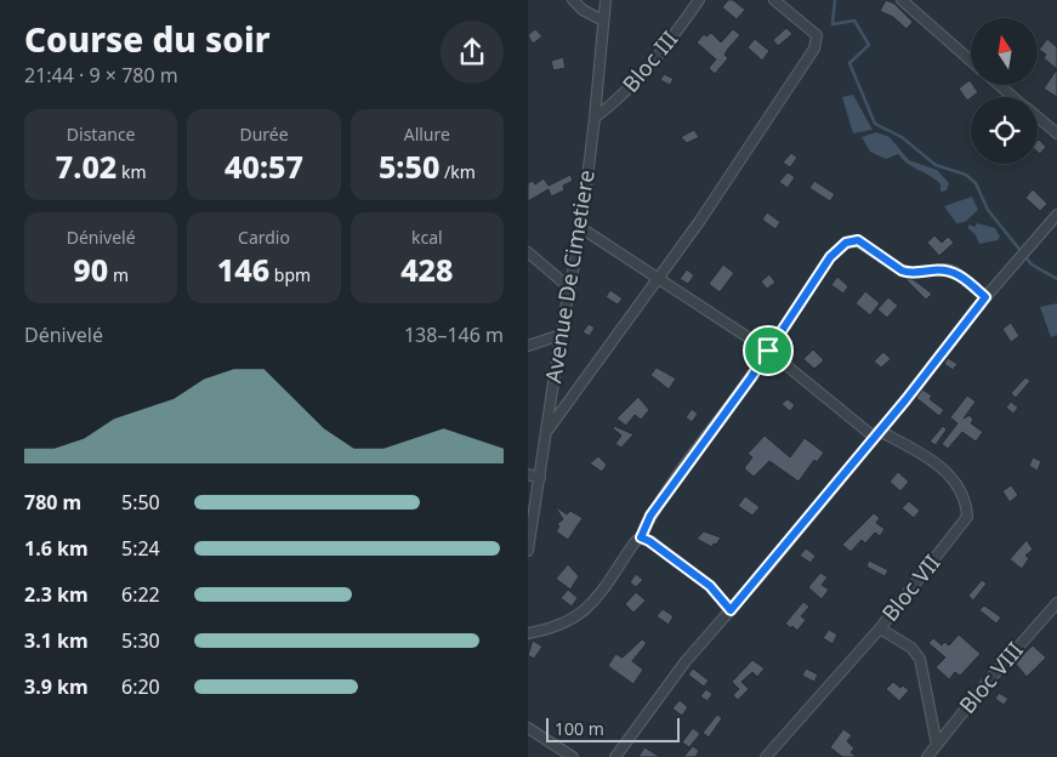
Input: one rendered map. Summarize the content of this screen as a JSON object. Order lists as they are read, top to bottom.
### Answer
{
  "streets": {
    "street": [
      "Bloc III",
      "Avenue De Cimetiere",
      "Bloc VII",
      "Bloc VIII"
    ]
  },
  "crossings": [
    ["Bloc III", "Avenue De Cimetiere"]
  ],
  "scale_bar": "100 m",
  "north": "top",
  "page": {
    "heading": ["Course du soir", "21:44 · 9 × 780 m"],
    "stats": [
      ["Distance", "7.02 km"],
      ["Durée", "40:57"],
      ["Allure", "5:50 /km"],
      ["Dénivelé", "90 m"],
      ["Cardio", "146 bpm"],
      ["kcal", "428"]
    ],
    "chart": ["Dénivelé", "138–146 m"],
    "list": [
      {
        "name": "780 m",
        "note": "5:50"
      },
      {
        "name": "1.6 km",
        "note": "5:24"
      },
      {
        "name": "2.3 km",
        "note": "6:22"
      },
      {
        "name": "3.1 km",
        "note": "5:30"
      },
      {
        "name": "3.9 km",
        "note": "6:20"
      }
    ],
    "scale": "100 m"
  }
}
